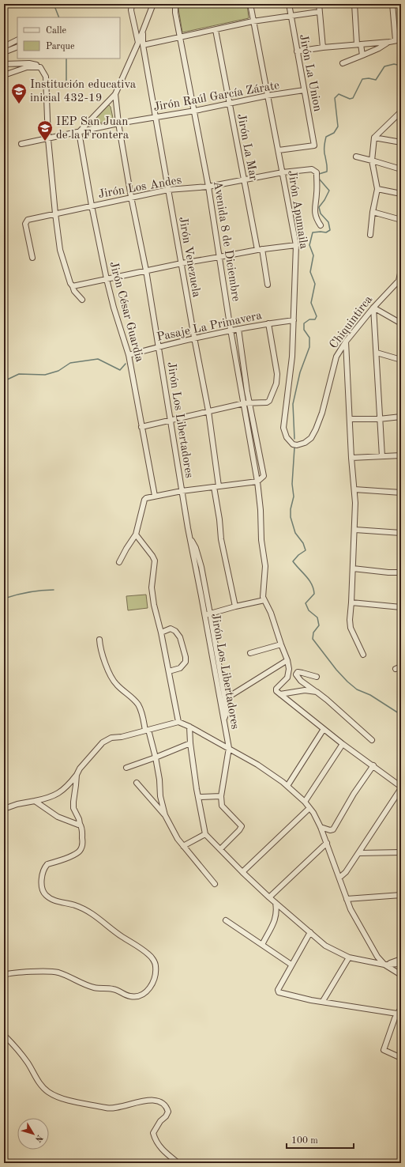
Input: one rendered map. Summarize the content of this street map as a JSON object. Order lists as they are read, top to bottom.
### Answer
{
  "streets": {
    "street": [
      "Jirón La Union",
      "Jirón Raúl García Zárate",
      "Jirón La Mar",
      "Jirón Los Andes",
      "Jirón Apumaila",
      "Avenida 8 de Diciembre",
      "Jirón Venezuela",
      "Jirón César Guardia",
      "Chiquintirca",
      "Pasaje La Primavera",
      "Jirón Los Libertadores"
    ]
  },
  "crossings": [
    ["Jirón La Union", "Jirón Raúl García Zárate"],
    ["Jirón La Union", "Jirón Apumaila"],
    ["Jirón Raúl García Zárate", "Jirón La Mar"],
    ["Jirón Raúl García Zárate", "Jirón Apumaila"],
    ["Jirón Raúl García Zárate", "Avenida 8 de Diciembre"],
    ["Jirón Raúl García Zárate", "Jirón Venezuela"],
    ["Jirón Raúl García Zárate", "Jirón César Guardia"],
    ["Jirón Raúl García Zárate", "Jirón Los Libertadores"],
    ["Jirón La Mar", "Jirón Los Andes"],
    ["Jirón Los Andes", "Jirón Apumaila"],
    ["Jirón Los Andes", "Avenida 8 de Diciembre"],
    ["Jirón Los Andes", "Jirón Venezuela"],
    ["Jirón Los Andes", "Jirón César Guardia"],
    ["Jirón Los Andes", "Jirón Los Libertadores"],
    ["Jirón Apumaila", "Chiquintirca"],
    ["Jirón Apumaila", "Pasaje La Primavera"],
    ["Avenida 8 de Diciembre", "Pasaje La Primavera"],
    ["Jirón Venezuela", "Pasaje La Primavera"],
    ["Jirón César Guardia", "Pasaje La Primavera"],
    ["Pasaje La Primavera", "Jirón Los Libertadores"]
  ],
  "places": {
    "school or university": ["Institución educativa inicial 432-19", "IEP San Juan de la Frontera"]
  },
  "legend": ["Calle", "Parque"],
  "scale_bar": "100 m",
  "north": "bottom right"
}
